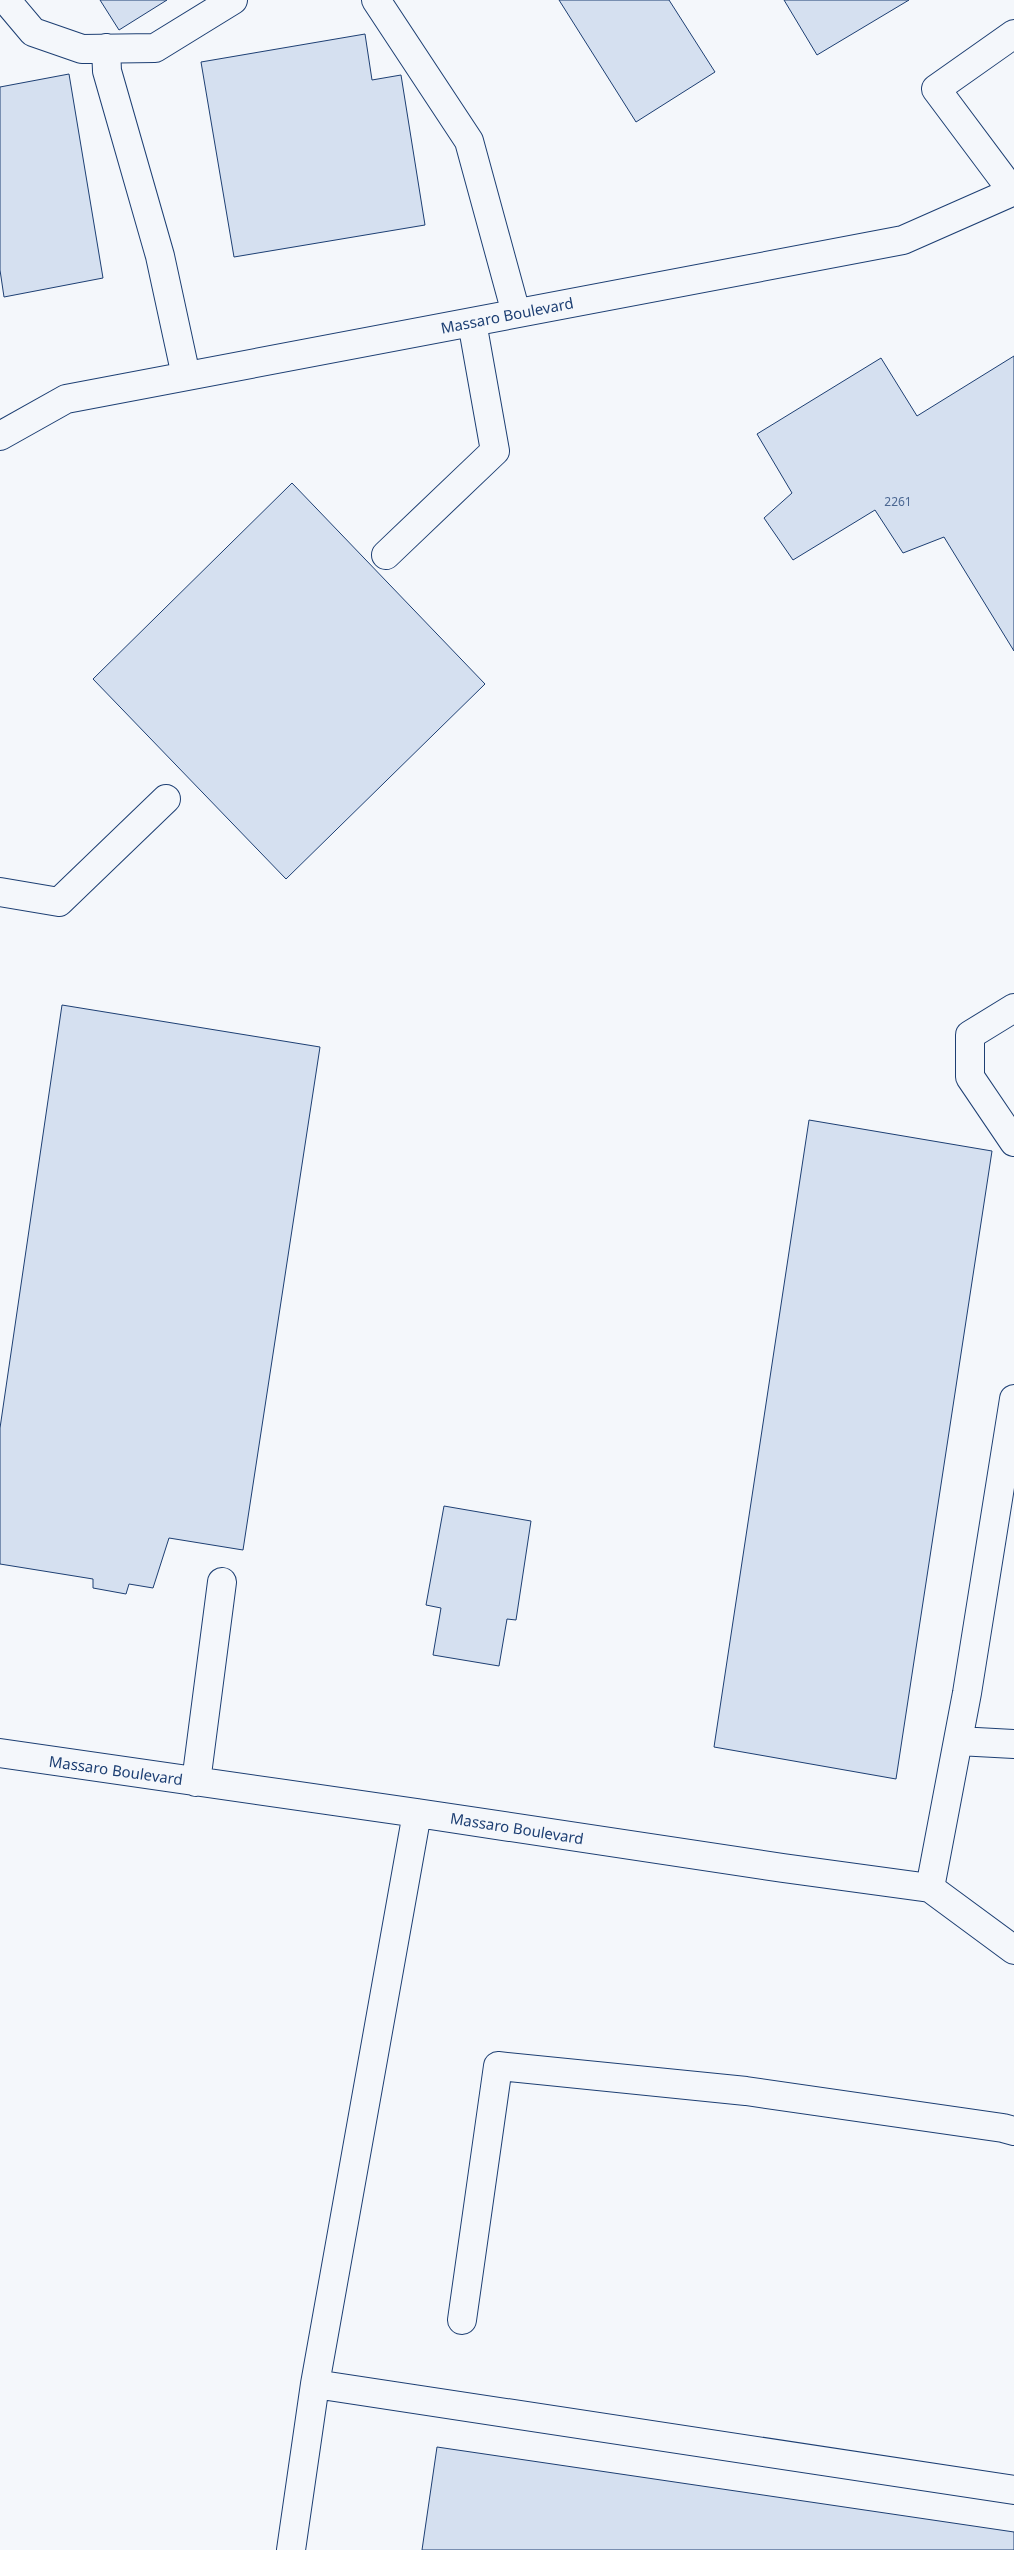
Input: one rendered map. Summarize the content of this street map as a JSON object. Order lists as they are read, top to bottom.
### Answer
{
  "streets": {
    "street": ["Massaro Boulevard"]
  },
  "house_numbers": ["2261"]
}
